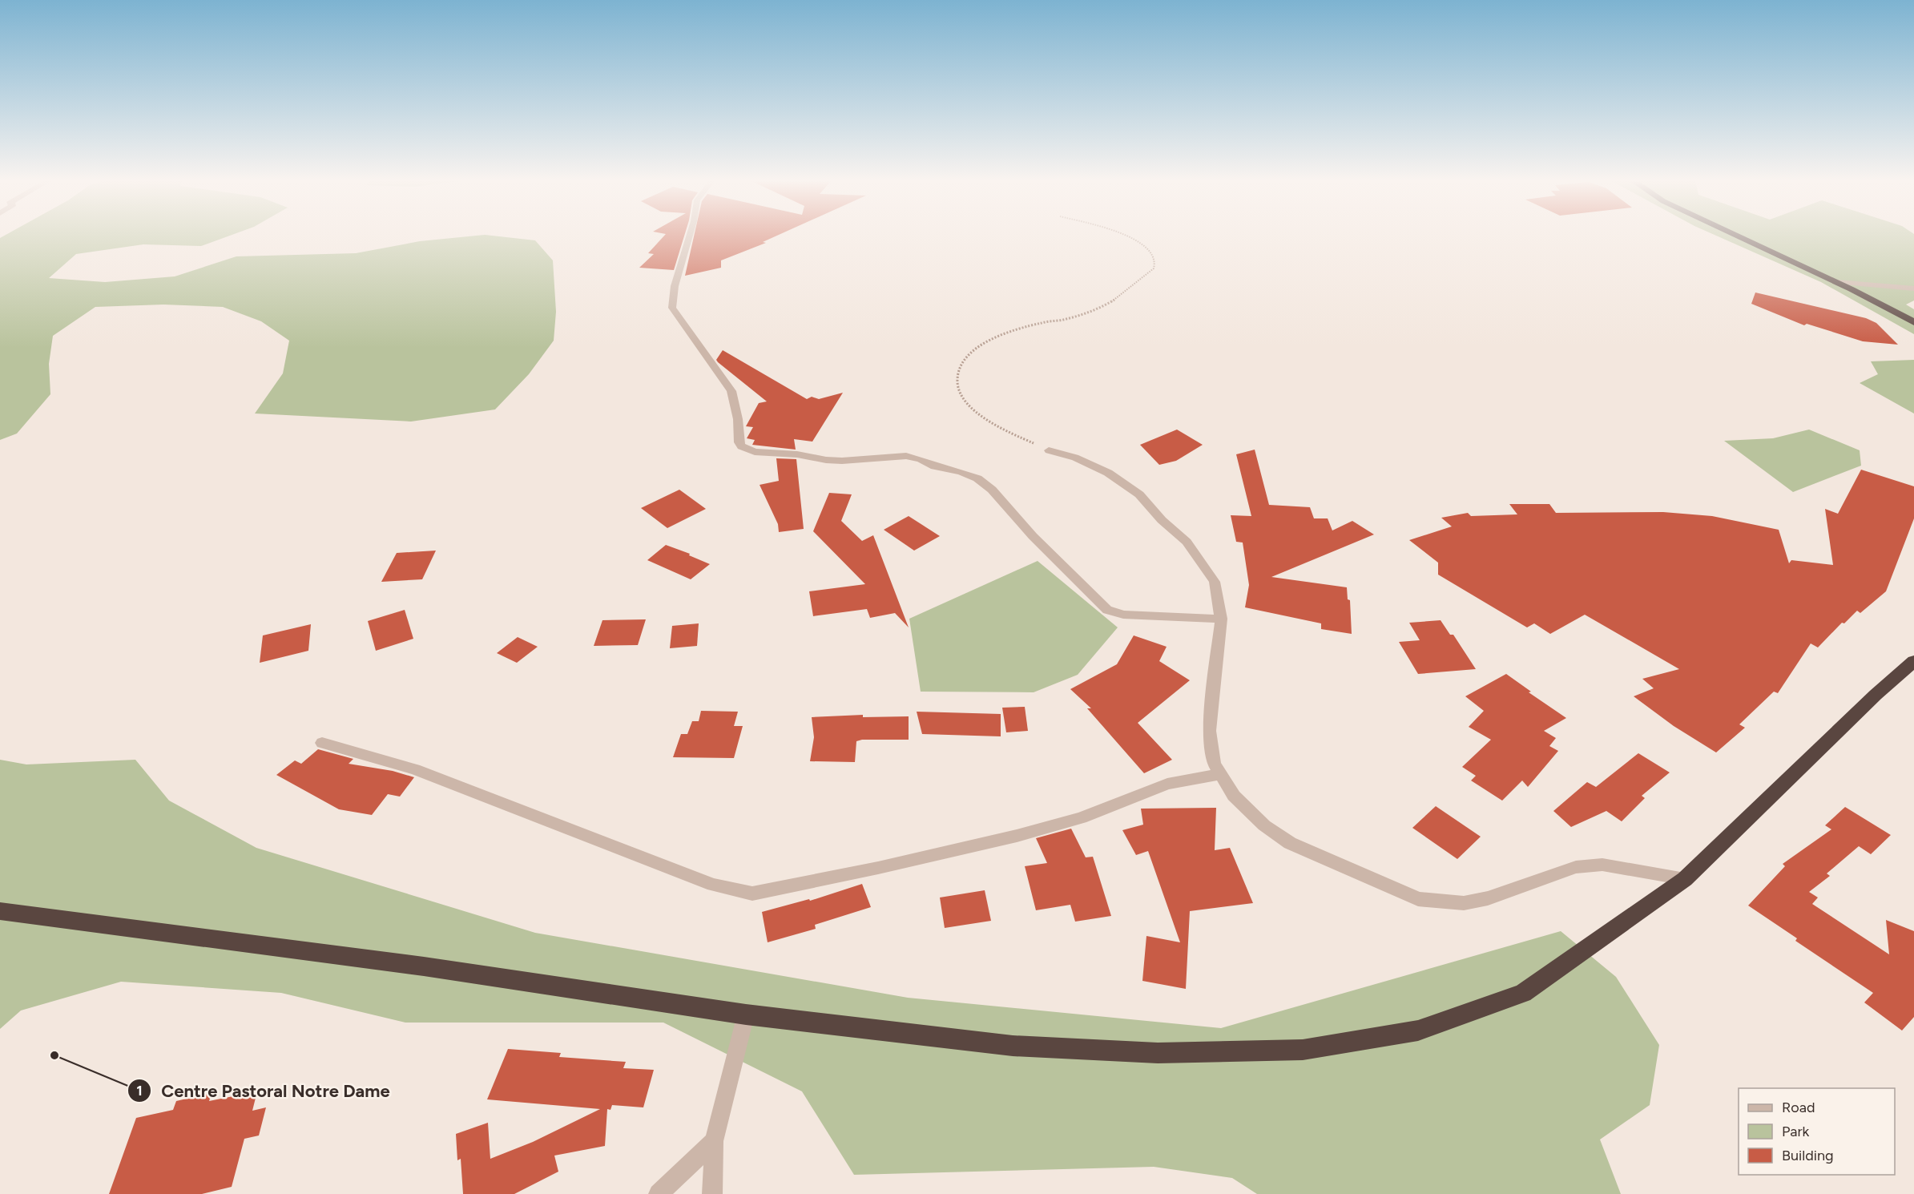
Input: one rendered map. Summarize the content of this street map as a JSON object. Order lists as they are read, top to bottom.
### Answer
{
  "places": ["Centre Pastoral Notre Dame"],
  "legend": ["Road", "Park", "Building"]
}
